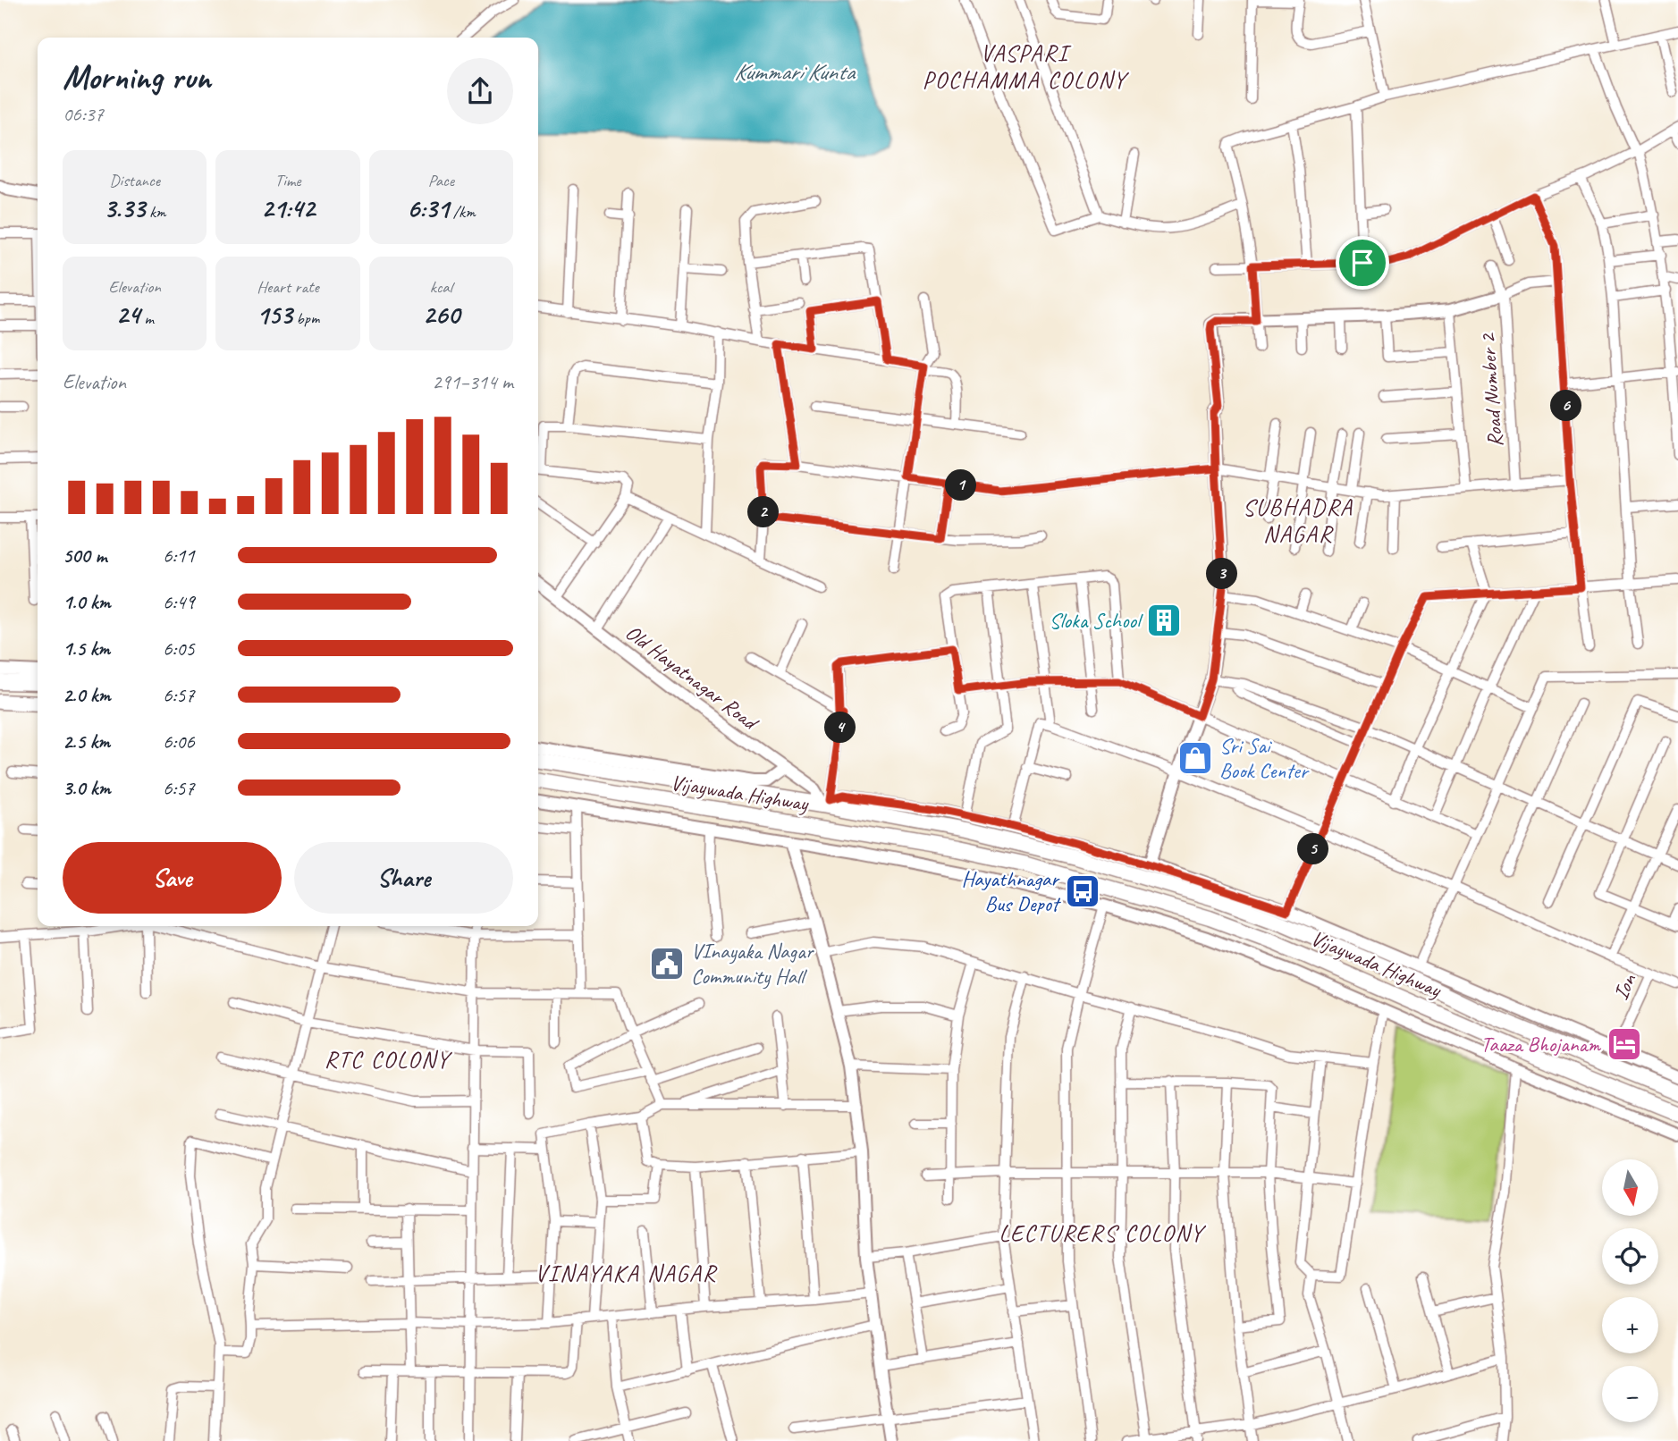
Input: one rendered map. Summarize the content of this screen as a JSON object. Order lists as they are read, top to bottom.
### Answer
{
  "streets": {
    "highway": ["Vijaywada Highway"],
    "street": ["Road Number 2", "Old Hayatnagar Road", "Ion"]
  },
  "crossings": [
    ["Old Hayatnagar Road", "Vijaywada Highway"]
  ],
  "districts": [
    "VASPARI POCHAMMA COLONY",
    "SUBHADRA NAGAR",
    "RTC COLONY",
    "LECTURERS COLONY",
    "VINAYAKA NAGAR"
  ],
  "water": ["Kummari Kunta"],
  "places": {
    "building": ["Sloka School"],
    "shop": ["Sri Sai Book Center"],
    "bus stop": ["Hayathnagar Bus Depot"],
    "public building": ["VInayaka Nagar Community Hall"],
    "hotel": ["Taaza Bhojanam"]
  },
  "north": "bottom",
  "page": {
    "heading": ["Morning run", "06:37"],
    "stats": [
      ["Distance", "3.33 km"],
      ["Time", "21:42"],
      ["Pace", "6:31 /km"],
      ["Elevation", "24 m"],
      ["Heart rate", "153 bpm"],
      ["kcal", "260"]
    ],
    "chart": ["Elevation", "291–314 m"],
    "pins": [
      "6",
      "1",
      "2",
      "3",
      "4",
      "5"
    ],
    "list": [
      {
        "name": "500 m",
        "note": "6:11"
      },
      {
        "name": "1.0 km",
        "note": "6:49"
      },
      {
        "name": "1.5 km",
        "note": "6:05"
      },
      {
        "name": "2.0 km",
        "note": "6:57"
      },
      {
        "name": "2.5 km",
        "note": "6:06"
      },
      {
        "name": "3.0 km",
        "note": "6:57"
      }
    ],
    "buttons": ["Save", "Share"],
    "map_buttons": ["+", "−"]
  }
}
